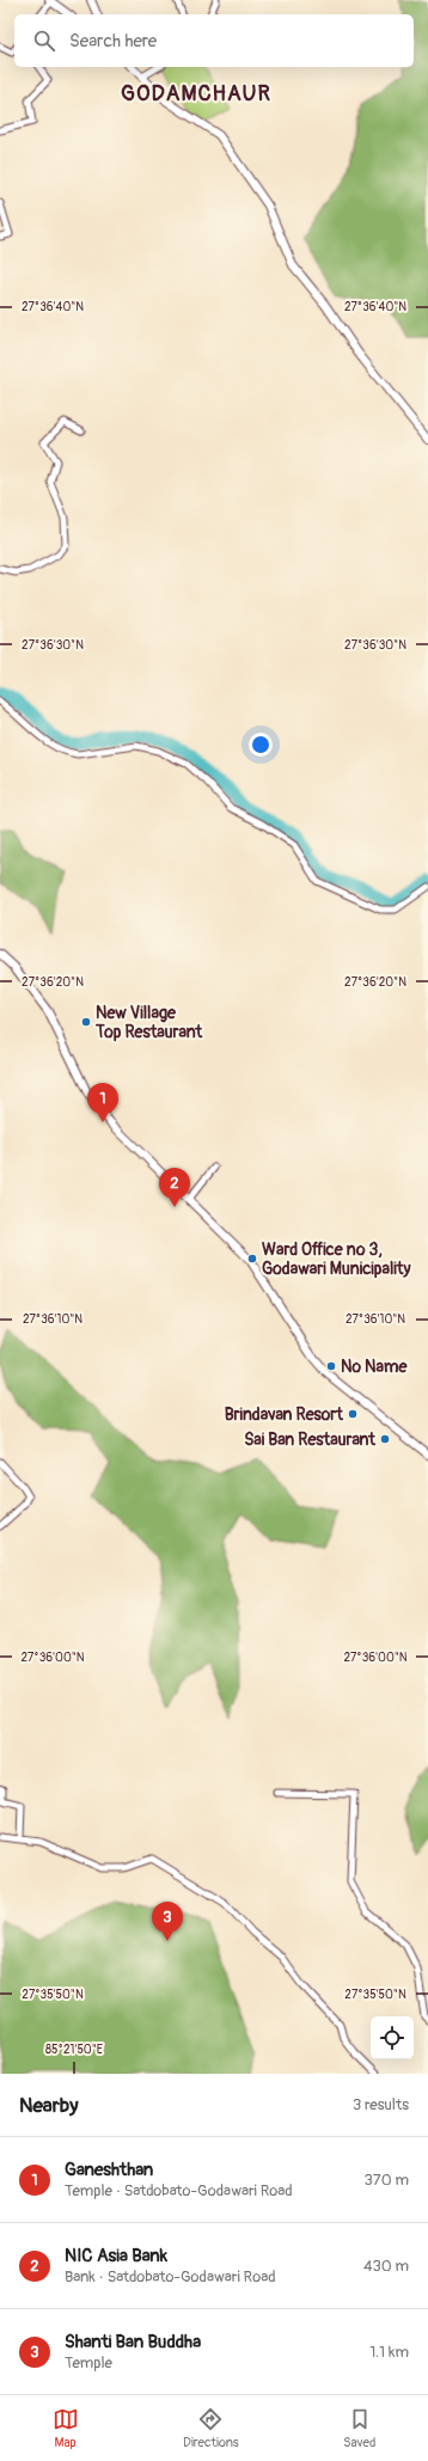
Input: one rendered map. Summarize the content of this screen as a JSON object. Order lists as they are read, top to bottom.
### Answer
{
  "districts": ["GODAMCHAUR"],
  "places": [
    "New Village Top Restaurant",
    "Ward Office no 3, Godawari Municipality",
    "No Name",
    "Brindavan Resort",
    "Sai Ban Restaurant"
  ],
  "page": {
    "search": "Search here",
    "pins": ["1", "2", "3"],
    "heading": ["Nearby", "3 results"],
    "list": [
      {
        "mark": "1",
        "name": "Ganeshthan",
        "note": "Temple · Satdobato-Godawari Road",
        "value": "370 m"
      },
      {
        "mark": "2",
        "name": "NIC Asia Bank",
        "note": "Bank · Satdobato-Godawari Road",
        "value": "430 m"
      },
      {
        "mark": "3",
        "name": "Shanti Ban Buddha",
        "note": "Temple",
        "value": "1.1 km"
      }
    ],
    "nav": ["Map", "Directions", "Saved"]
  },
  "coordinates": [
    "27°36'40\"N",
    "27°36'30\"N",
    "27°36'20\"N",
    "27°36'10\"N",
    "27°36'00\"N",
    "27°35'50\"N",
    "85°21'50\"E"
  ]
}
